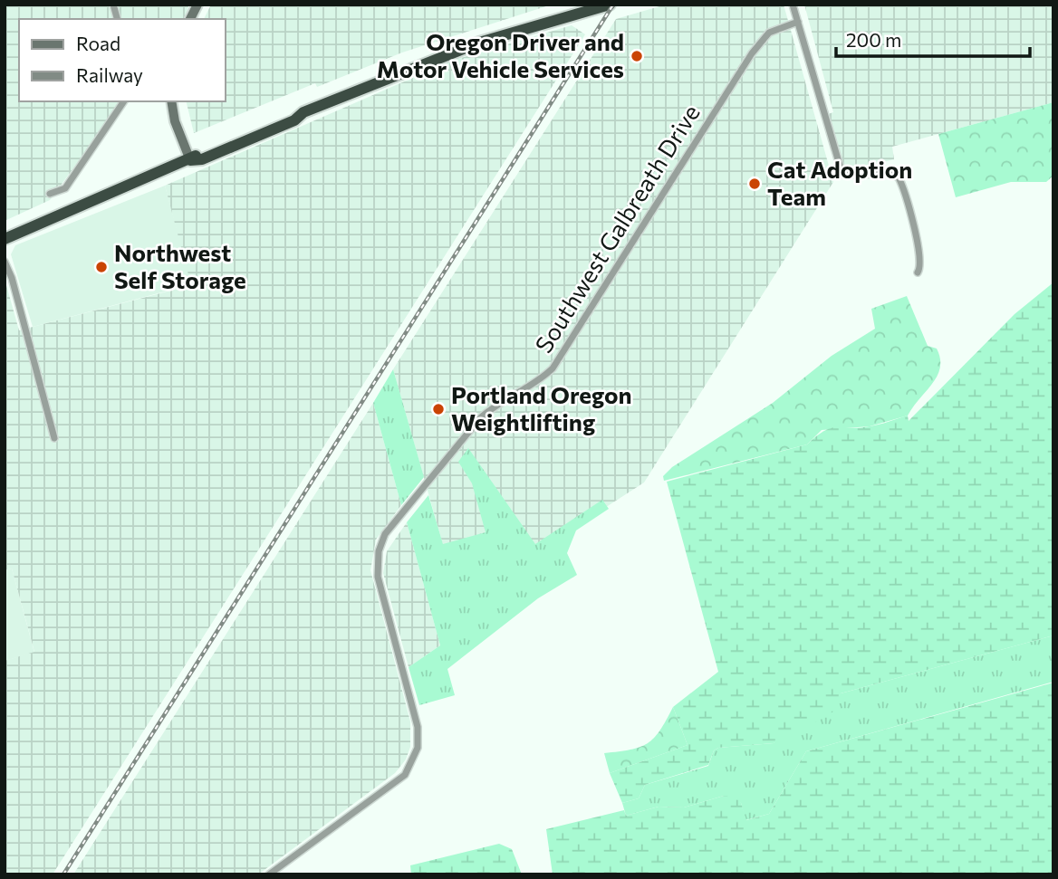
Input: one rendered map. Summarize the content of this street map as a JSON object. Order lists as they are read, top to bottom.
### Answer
{
  "streets": {
    "street": ["Southwest Galbreath Drive"]
  },
  "places": [
    "Oregon Driver and Motor Vehicle Services",
    "Cat Adoption Team",
    "Northwest Self Storage",
    "Portland Oregon Weightlifting"
  ],
  "legend": ["Road", "Railway"],
  "scale_bar": "200 m"
}
